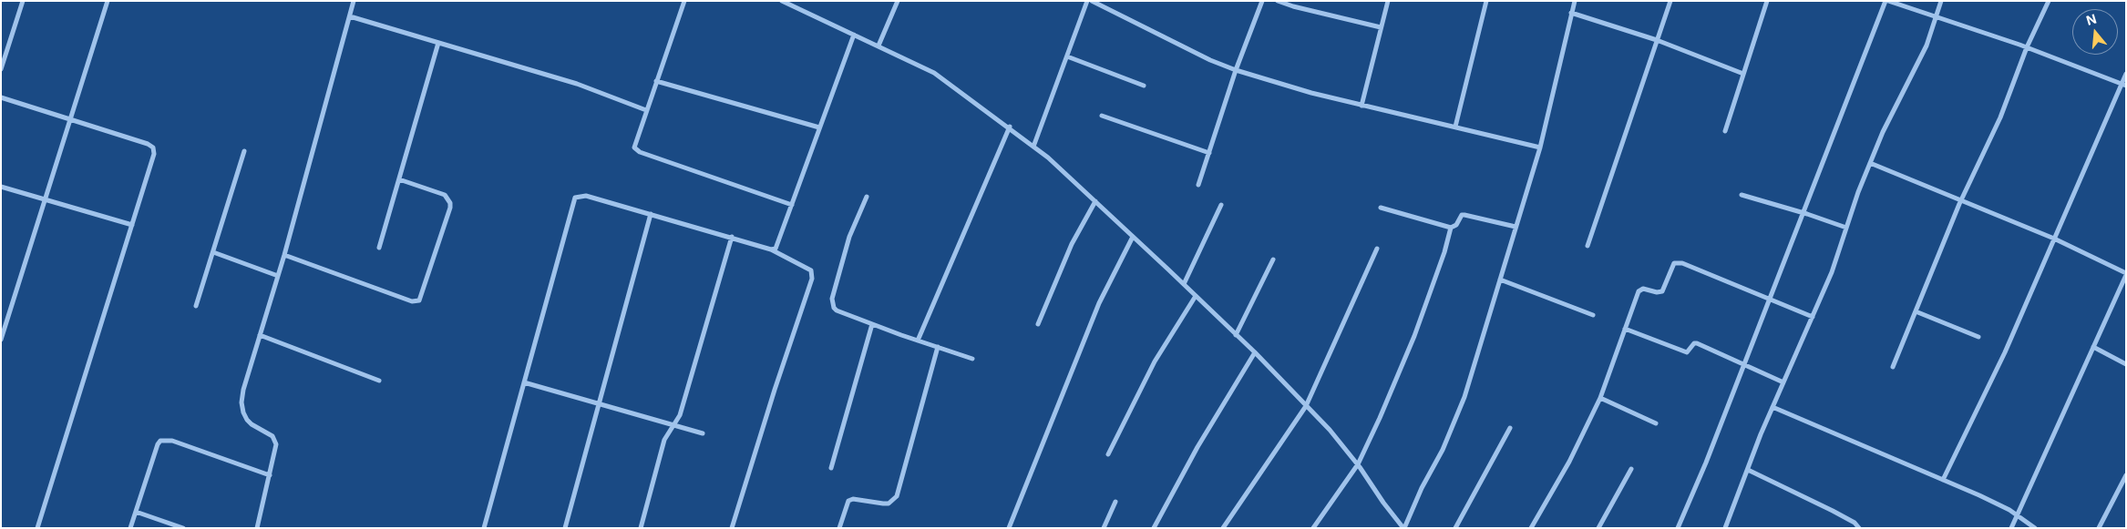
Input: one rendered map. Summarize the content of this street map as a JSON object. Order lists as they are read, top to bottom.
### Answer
{
  "north": "top"
}
